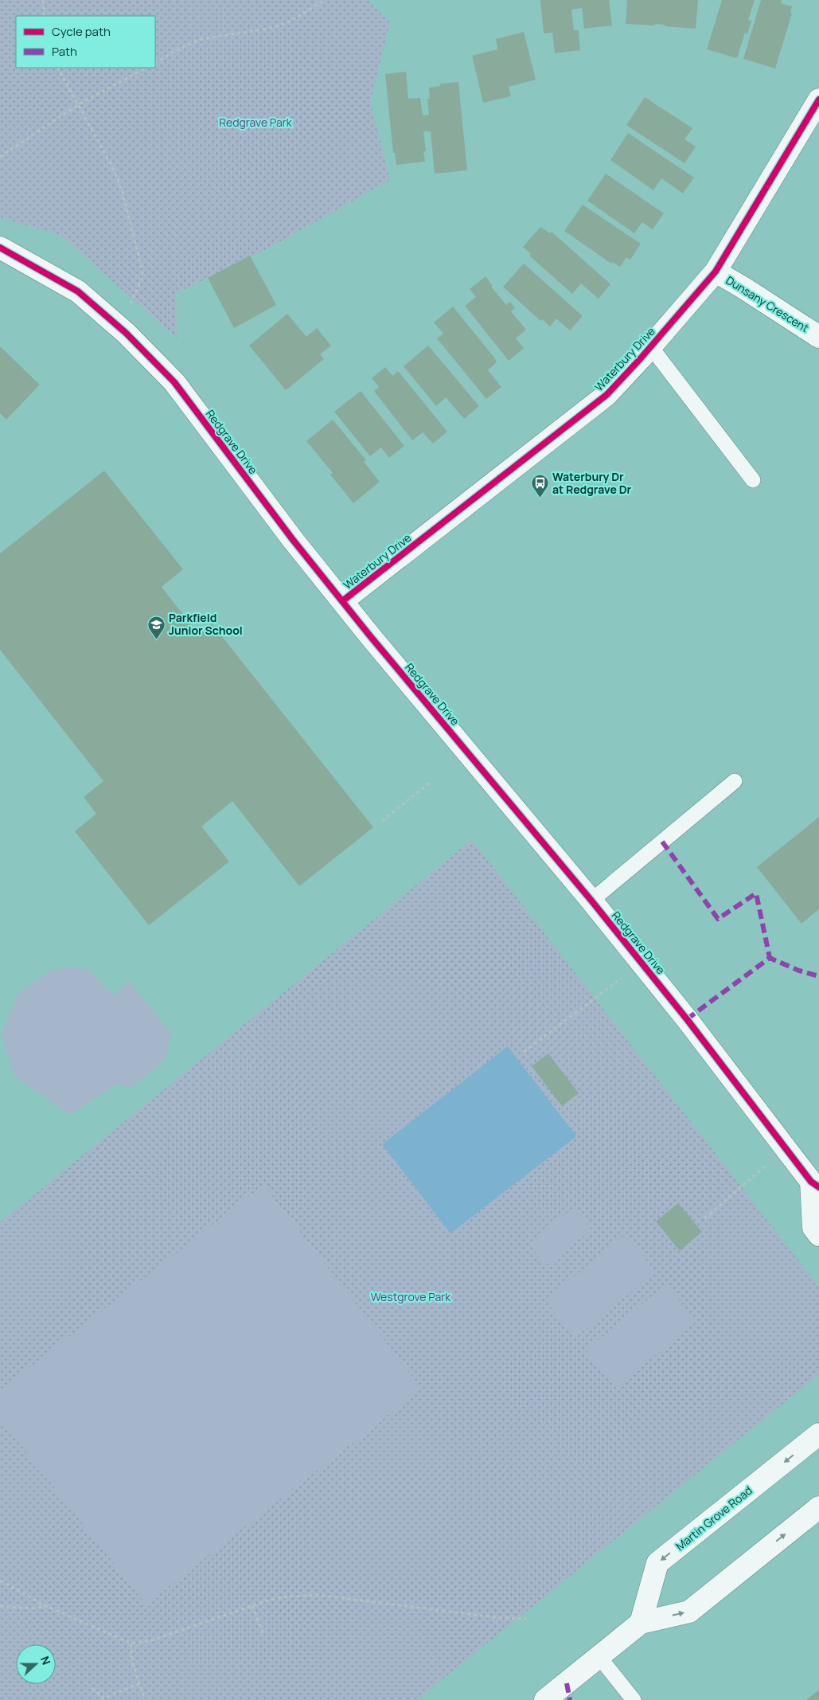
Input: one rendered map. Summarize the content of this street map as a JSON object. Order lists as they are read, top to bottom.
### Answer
{
  "streets": {
    "street": [
      "Dunsany Crescent",
      "Waterbury Drive",
      "Redgrave Drive",
      "Martin Grove Road"
    ]
  },
  "crossings": [
    ["Dunsany Crescent", "Waterbury Drive"],
    ["Waterbury Drive", "Redgrave Drive"]
  ],
  "parks": ["Redgrave Park", "Westgrove Park"],
  "places": {
    "bus stop": ["Waterbury Dr at Redgrave Dr"],
    "school or university": ["Parkfield Junior School"]
  },
  "legend": ["Cycle path", "Path"],
  "north": "right"
}
